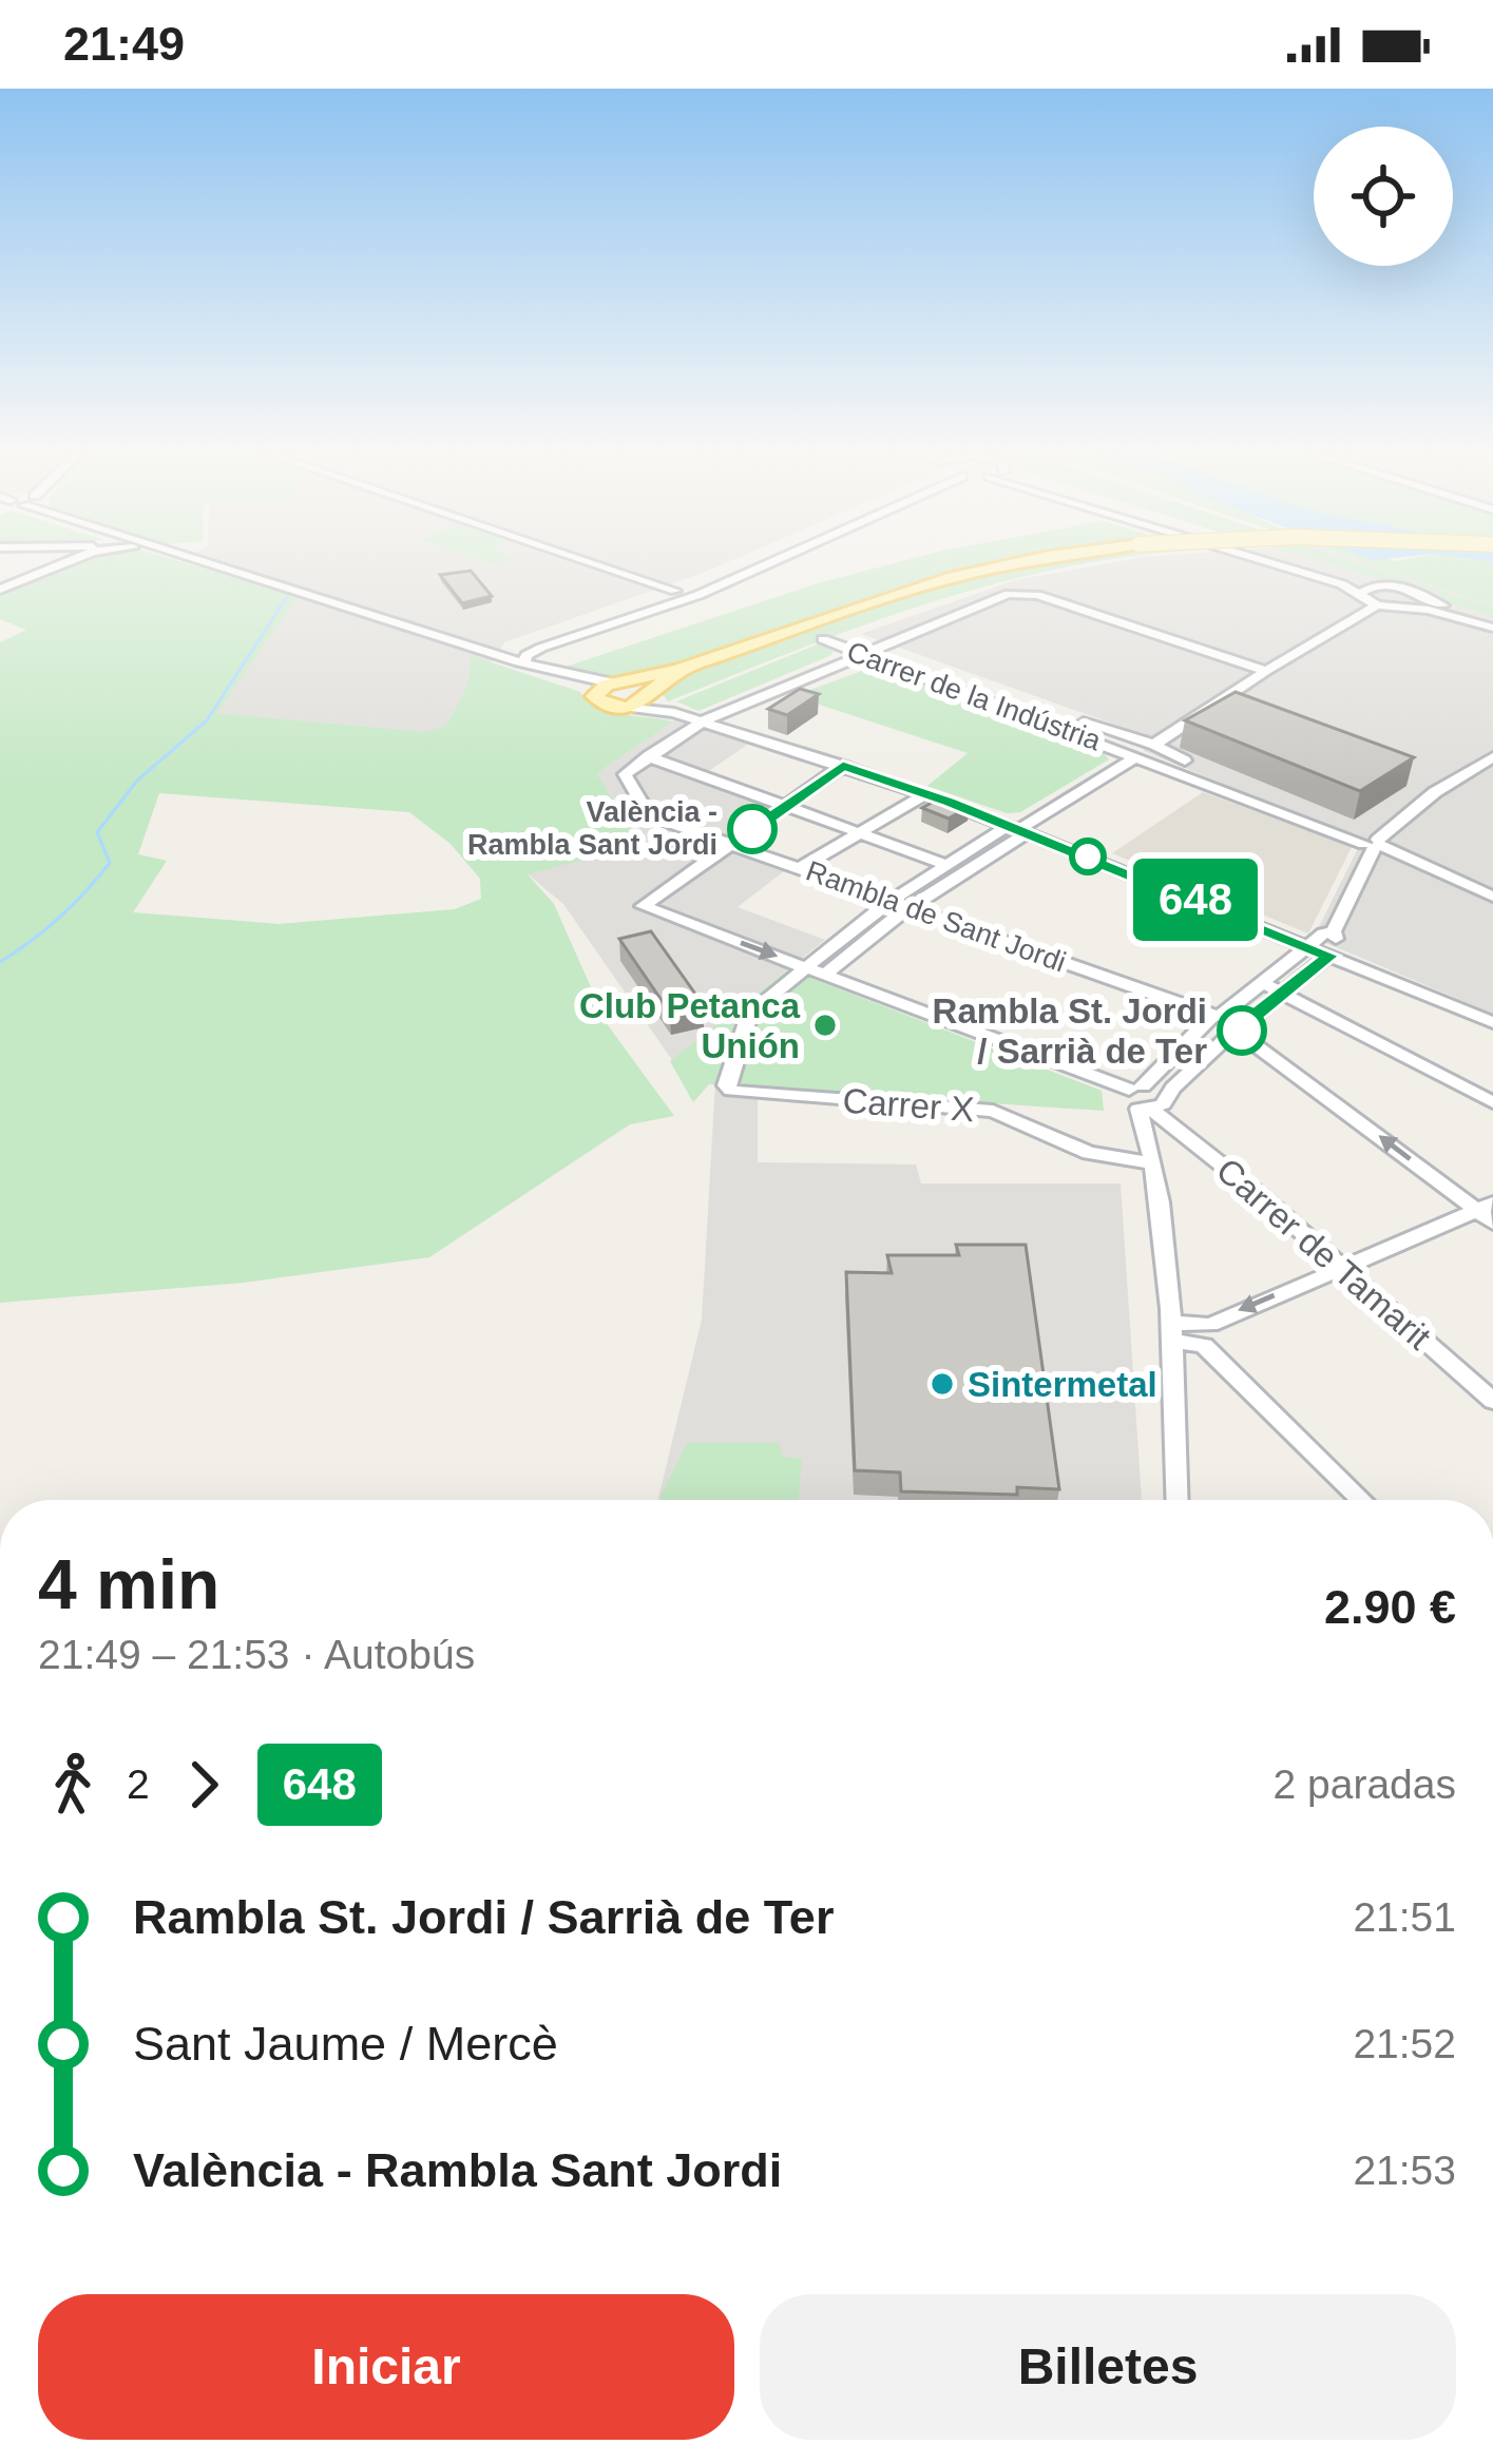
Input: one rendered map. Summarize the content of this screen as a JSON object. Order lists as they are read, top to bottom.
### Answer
{
  "streets": {
    "street": [
      "Carrer de la Indústria",
      "Rambla de Sant Jordi",
      "Carrer X",
      "Carrer de Tamarit"
    ]
  },
  "crossings": [
    ["Rambla de Sant Jordi", "Carrer de Tamarit"],
    ["Carrer X", "Carrer de Tamarit"]
  ],
  "places": [
    "València - Rambla Sant Jordi",
    "Club Petanca Unión",
    "Rambla St. Jordi / Sarrià de Ter",
    "Sintermetal"
  ],
  "lines": ["bus line 648"],
  "page": {
    "status": "21:49",
    "on_map": "648",
    "heading": ["4 min", "21:49 – 21:53 · Autobús", "2.90 €"],
    "legs": ["2", "648", "2 paradas"],
    "list": [
      {
        "name": "Rambla St. Jordi / Sarrià de Ter",
        "value": "21:51"
      },
      {
        "name": "Sant Jaume / Mercè",
        "value": "21:52"
      },
      {
        "name": "València - Rambla Sant Jordi",
        "value": "21:53"
      }
    ],
    "buttons": ["Iniciar", "Billetes"]
  }
}
